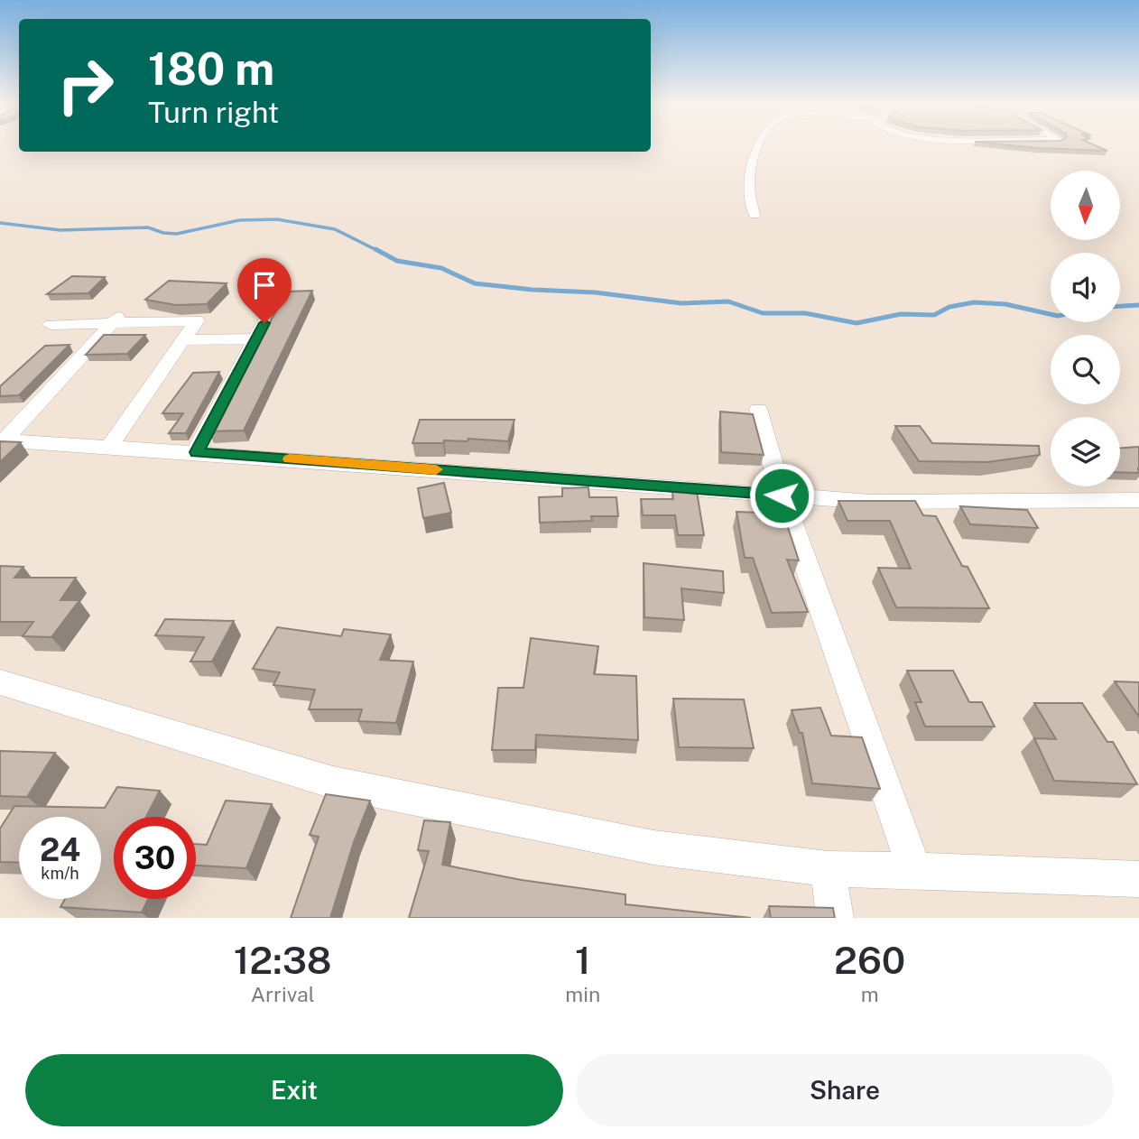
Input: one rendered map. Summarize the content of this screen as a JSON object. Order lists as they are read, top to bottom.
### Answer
{
  "north": "bottom",
  "page": {
    "turn": ["180 m", "Turn right"],
    "speed": "24 km/h",
    "limit": "30",
    "eta": [
      "12:38",
      "Arrival",
      "1",
      "min",
      "260",
      "m"
    ],
    "buttons": ["Exit", "Share"]
  }
}
